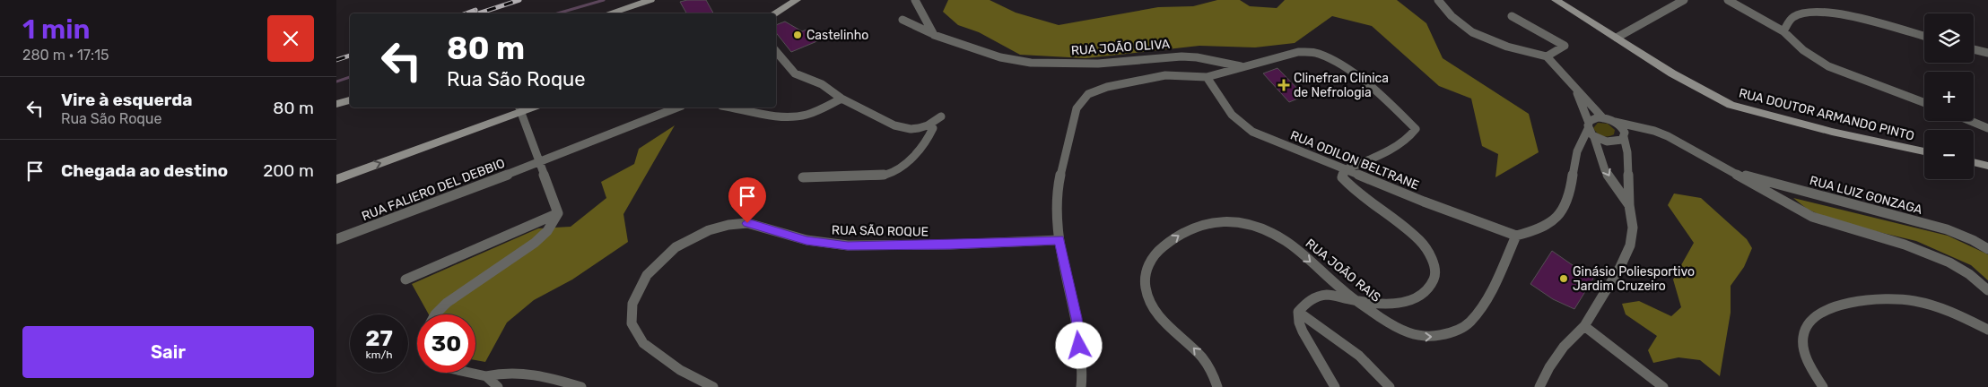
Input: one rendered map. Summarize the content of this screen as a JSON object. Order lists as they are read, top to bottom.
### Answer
{
  "streets": {
    "main road": ["RUA DOUTOR ARMANDO PINTO"],
    "street": [
      "RUA JOÃO OLIVA",
      "RUA ODILON BELTRANE",
      "RUA FALIERO DEL DEBBIO",
      "RUA LUIZ GONZAGA",
      "RUA SÃO ROQUE",
      "RUA JOÃO RAIS"
    ]
  },
  "crossings": [
    ["RUA ODILON BELTRANE", "RUA JOÃO RAIS"]
  ],
  "places": {
    "other": ["Castelinho", "Ginásio Poliesportivo Jardim Cruzeiro"],
    "health": ["Clinefran Clínica de Nefrologia"]
  },
  "page": {
    "heading": ["1 min", "280 m · 17:15"],
    "map_buttons": ["+", "−"],
    "turn": ["80 m", "Rua São Roque"],
    "list": [
      {
        "name": "Vire à esquerda",
        "note": "Rua São Roque",
        "value": "80 m"
      },
      {
        "name": "Chegada ao destino",
        "value": "200 m"
      }
    ],
    "speed": "27 km/h",
    "limit": "30",
    "buttons": "Sair"
  }
}
